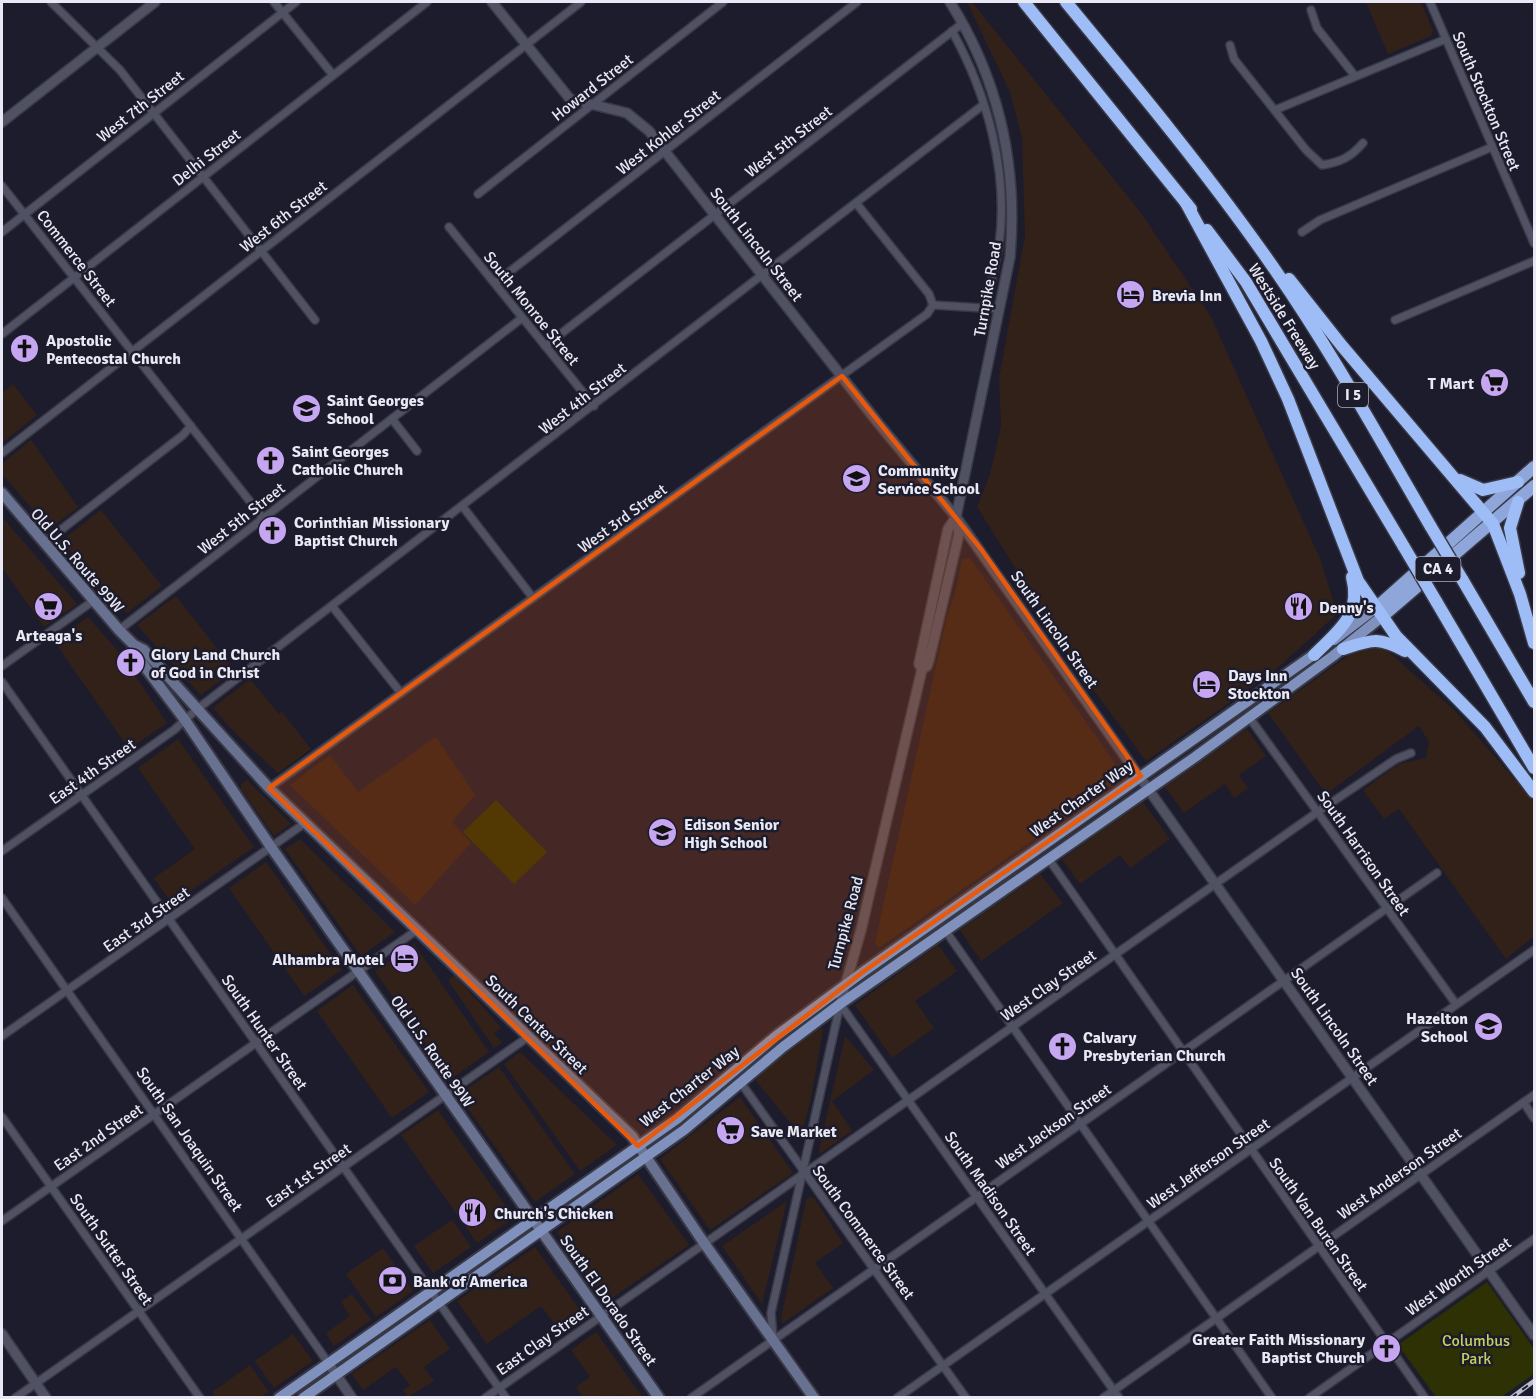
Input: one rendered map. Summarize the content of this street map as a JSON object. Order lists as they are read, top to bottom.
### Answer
{
  "streets": {
    "highway": [
      "Westside Freeway",
      "I 5",
      "CA 4",
      "West Charter Way"
    ],
    "main road": ["Old U.S. Route 99W", "South Center Street", "South El Dorado Street"],
    "street": [
      "Howard Street",
      "South Stockton Street",
      "West 7th Street",
      "West Kohler Street",
      "West 5th Street",
      "Delhi Street",
      "West 6th Street",
      "South Lincoln Street",
      "Commerce Street",
      "Turnpike Road",
      "South Monroe Street",
      "West 4th Street",
      "West 3rd Street",
      "East 4th Street",
      "South Harrison Street",
      "East 3rd Street",
      "West Clay Street",
      "South Hunter Street",
      "West Jackson Street",
      "East 2nd Street",
      "South San Joaquin Street",
      "West Jefferson Street",
      "West Anderson Street",
      "East 1st Street",
      "South Madison Street",
      "South Van Buren Street",
      "South Commerce Street",
      "South Sutter Street",
      "West Worth Street",
      "East Clay Street"
    ]
  },
  "crossings": [
    ["Howard Street", "South Lincoln Street"],
    ["West 7th Street", "Commerce Street"],
    ["West Kohler Street", "South Lincoln Street"],
    ["West Kohler Street", "South Monroe Street"],
    ["West 5th Street", "South Lincoln Street"],
    ["West 5th Street", "Commerce Street"],
    ["West 5th Street", "Turnpike Road"],
    ["West 5th Street", "South Monroe Street"],
    ["West 5th Street", "Old U.S. Route 99W"],
    ["Delhi Street", "Commerce Street"],
    ["West 6th Street", "South Lincoln Street"],
    ["West 6th Street", "Commerce Street"],
    ["South Lincoln Street", "Turnpike Road"],
    ["South Lincoln Street", "West 4th Street"],
    ["South Lincoln Street", "West 3rd Street"],
    ["South Lincoln Street", "West Charter Way"],
    ["South Lincoln Street", "West Clay Street"],
    ["South Lincoln Street", "West Jackson Street"],
    ["South Lincoln Street", "West Jefferson Street"],
    ["South Lincoln Street", "West Anderson Street"],
    ["South Lincoln Street", "West Worth Street"],
    ["Turnpike Road", "West Charter Way"],
    ["Turnpike Road", "West Clay Street"],
    ["Turnpike Road", "South Center Street"],
    ["Turnpike Road", "West Jackson Street"],
    ["Turnpike Road", "South Madison Street"],
    ["Turnpike Road", "South Commerce Street"],
    ["South Monroe Street", "West 4th Street"],
    ["West 4th Street", "Old U.S. Route 99W"],
    ["West 4th Street", "East 4th Street"],
    ["West 4th Street", "South Center Street"],
    ["West 3rd Street", "South Center Street"],
    ["Old U.S. Route 99W", "East 4th Street"],
    ["Old U.S. Route 99W", "West Charter Way"],
    ["Old U.S. Route 99W", "East 3rd Street"],
    ["Old U.S. Route 99W", "South Center Street"],
    ["Old U.S. Route 99W", "East 2nd Street"],
    ["Old U.S. Route 99W", "East 1st Street"],
    ["Old U.S. Route 99W", "South El Dorado Street"],
    ["East 4th Street", "South Center Street"],
    ["East 4th Street", "South Hunter Street"],
    ["West Charter Way", "South Harrison Street"],
    ["West Charter Way", "South Center Street"],
    ["West Charter Way", "South Madison Street"],
    ["West Charter Way", "South Van Buren Street"],
    ["West Charter Way", "South Commerce Street"],
    ["West Charter Way", "South El Dorado Street"],
    ["South Harrison Street", "West Clay Street"],
    ["South Harrison Street", "West Jackson Street"],
    ["South Harrison Street", "West Jefferson Street"],
    ["East 3rd Street", "South Center Street"],
    ["East 3rd Street", "South Hunter Street"],
    ["East 3rd Street", "South San Joaquin Street"],
    ["West Clay Street", "South Center Street"],
    ["West Clay Street", "South Madison Street"],
    ["West Clay Street", "South Van Buren Street"],
    ["West Clay Street", "South Commerce Street"],
    ["West Clay Street", "East Clay Street"],
    ["South Center Street", "West Jackson Street"],
    ["South Center Street", "East 2nd Street"],
    ["South Center Street", "East 1st Street"],
    ["South Center Street", "East Clay Street"],
    ["South Hunter Street", "East 2nd Street"],
    ["South Hunter Street", "East 1st Street"],
    ["South Hunter Street", "East Clay Street"],
    ["West Jackson Street", "South Madison Street"],
    ["West Jackson Street", "South Van Buren Street"],
    ["West Jackson Street", "South Commerce Street"],
    ["East 2nd Street", "South San Joaquin Street"],
    ["East 2nd Street", "South Sutter Street"],
    ["South San Joaquin Street", "East 1st Street"],
    ["West Jefferson Street", "South Madison Street"],
    ["West Jefferson Street", "South Van Buren Street"],
    ["West Jefferson Street", "South Commerce Street"],
    ["West Anderson Street", "South Madison Street"],
    ["West Anderson Street", "South Van Buren Street"],
    ["East 1st Street", "South Sutter Street"],
    ["South Van Buren Street", "West Worth Street"],
    ["South El Dorado Street", "East Clay Street"]
  ],
  "parks": ["Columbus Park"],
  "places": {
    "hotel": ["Brevia Inn", "Days Inn Stockton", "Alhambra Motel"],
    "church": [
      "Apostolic Pentecostal Church",
      "Saint Georges Catholic Church",
      "Corinthian Missionary Baptist Church",
      "Glory Land Church of God in Christ",
      "Calvary Presbyterian Church",
      "Greater Faith Missionary Baptist Church"
    ],
    "supermarket": ["T Mart", "Arteaga's", "Save Market"],
    "school or university": [
      "Saint Georges School",
      "Community Service School",
      "Edison Senior High School",
      "Hazelton School"
    ],
    "restaurant": ["Denny's", "Church's Chicken"],
    "bank": ["Bank of America"]
  }
}
